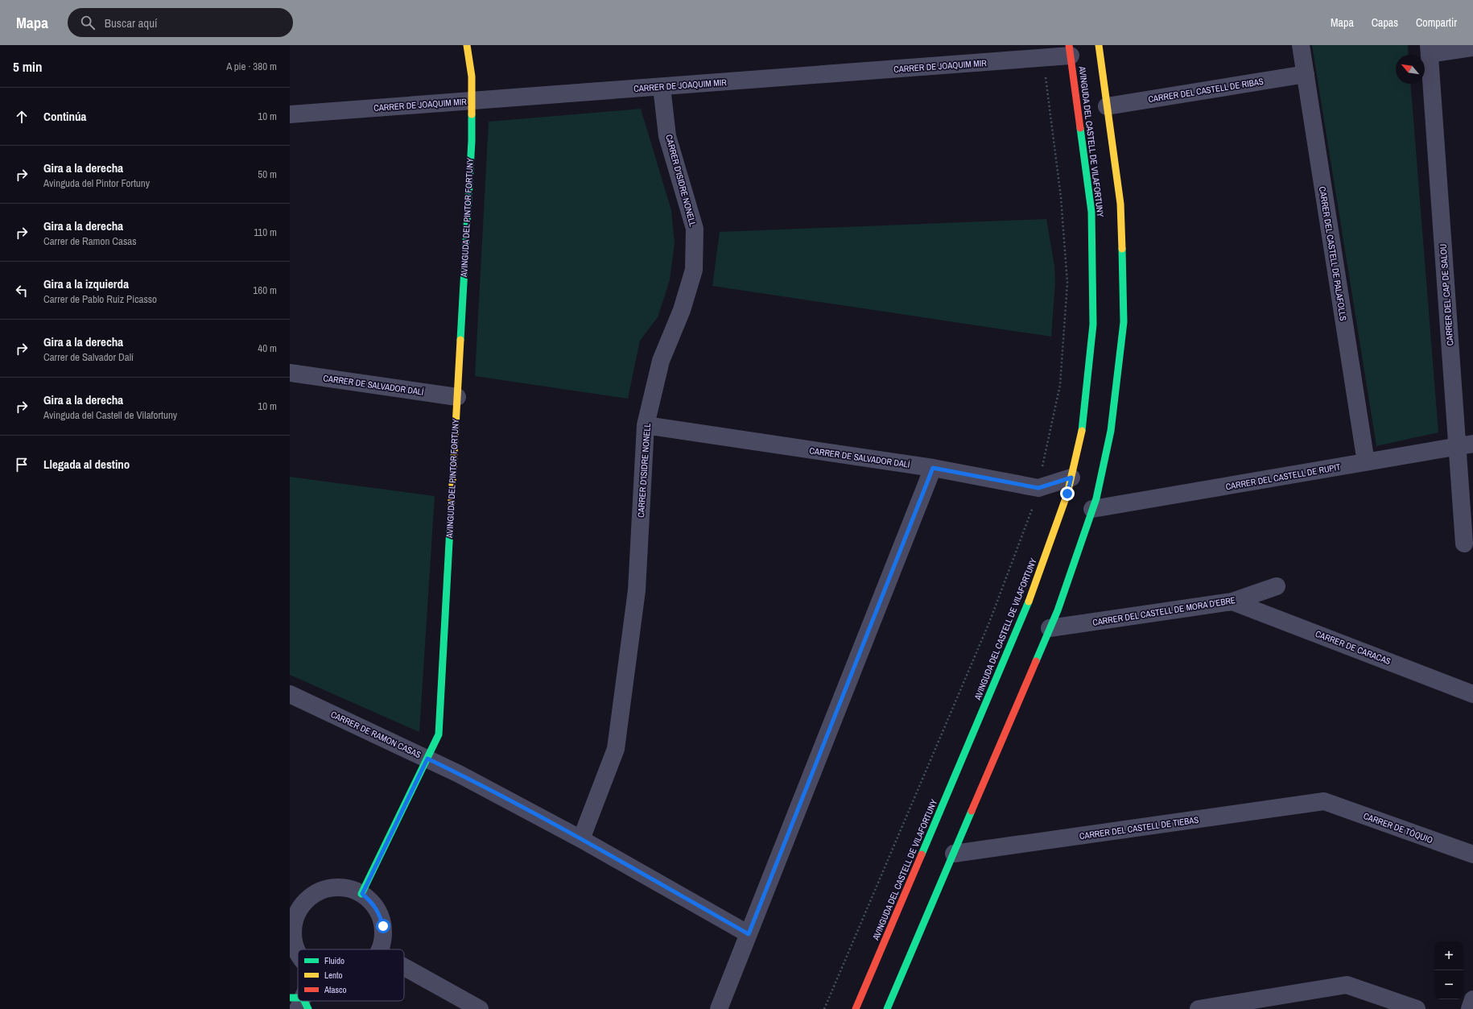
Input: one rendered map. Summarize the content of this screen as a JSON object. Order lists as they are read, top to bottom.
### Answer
{
  "streets": {
    "street": [
      "CARRER DE JOAQUIM MIR",
      "CARRER DEL CASTELL DE RIBAS",
      "AVINGUDA DEL CASTELL DE VILAFORTUNY",
      "CARRER D'ISIDRE NONELL",
      "AVINGUDA DEL PINTOR FORTUNY",
      "CARRER DEL CASTELL DE PALAFOLLS",
      "CARRER DEL CAP DE SALOU",
      "CARRER DE SALVADOR DALÍ",
      "CARRER DEL CASTELL DE RUPIT",
      "CARRER DEL CASTELL DE MORA D'EBRE",
      "CARRER DE CARACAS",
      "CARRER DE RAMON CASAS",
      "CARRER DEL CASTELL DE TIEBAS",
      "CARRER DE TÒQUIO"
    ]
  },
  "crossings": [
    ["CARRER DE JOAQUIM MIR", "AVINGUDA DEL CASTELL DE VILAFORTUNY"],
    ["CARRER DE JOAQUIM MIR", "CARRER D'ISIDRE NONELL"],
    ["CARRER DE JOAQUIM MIR", "AVINGUDA DEL PINTOR FORTUNY"],
    ["CARRER DEL CASTELL DE RIBAS", "CARRER DEL CASTELL DE PALAFOLLS"],
    ["AVINGUDA DEL CASTELL DE VILAFORTUNY", "CARRER DE SALVADOR DALÍ"],
    ["CARRER D'ISIDRE NONELL", "CARRER DE SALVADOR DALÍ"],
    ["CARRER D'ISIDRE NONELL", "CARRER DE RAMON CASAS"],
    ["AVINGUDA DEL PINTOR FORTUNY", "CARRER DE SALVADOR DALÍ"],
    ["AVINGUDA DEL PINTOR FORTUNY", "CARRER DE RAMON CASAS"],
    ["CARRER DEL CASTELL DE PALAFOLLS", "CARRER DEL CASTELL DE RUPIT"],
    ["CARRER DEL CAP DE SALOU", "CARRER DEL CASTELL DE RUPIT"],
    ["CARRER DEL CASTELL DE MORA D'EBRE", "CARRER DE CARACAS"],
    ["CARRER DEL CASTELL DE TIEBAS", "CARRER DE TÒQUIO"]
  ],
  "legend": ["Fluido", "Lento", "Atasco"],
  "north": "top left",
  "page": {
    "header": "Mapa",
    "search": "Buscar aquí",
    "nav": ["Mapa", "Capas", "Compartir"],
    "heading": ["5 min", "A pie · 380 m"],
    "list": [
      ["Continúa", "10 m"],
      ["Gira a la derecha", "Avinguda del Pintor Fortuny", "50 m"],
      ["Gira a la derecha", "Carrer de Ramon Casas", "110 m"],
      ["Gira a la izquierda", "Carrer de Pablo Ruiz Picasso", "160 m"],
      ["Gira a la derecha", "Carrer de Salvador Dalí", "40 m"],
      ["Gira a la derecha", "Avinguda del Castell de Vilafortuny", "10 m"],
      "Llegada al destino"
    ],
    "map_buttons": ["+", "−"]
  }
}
